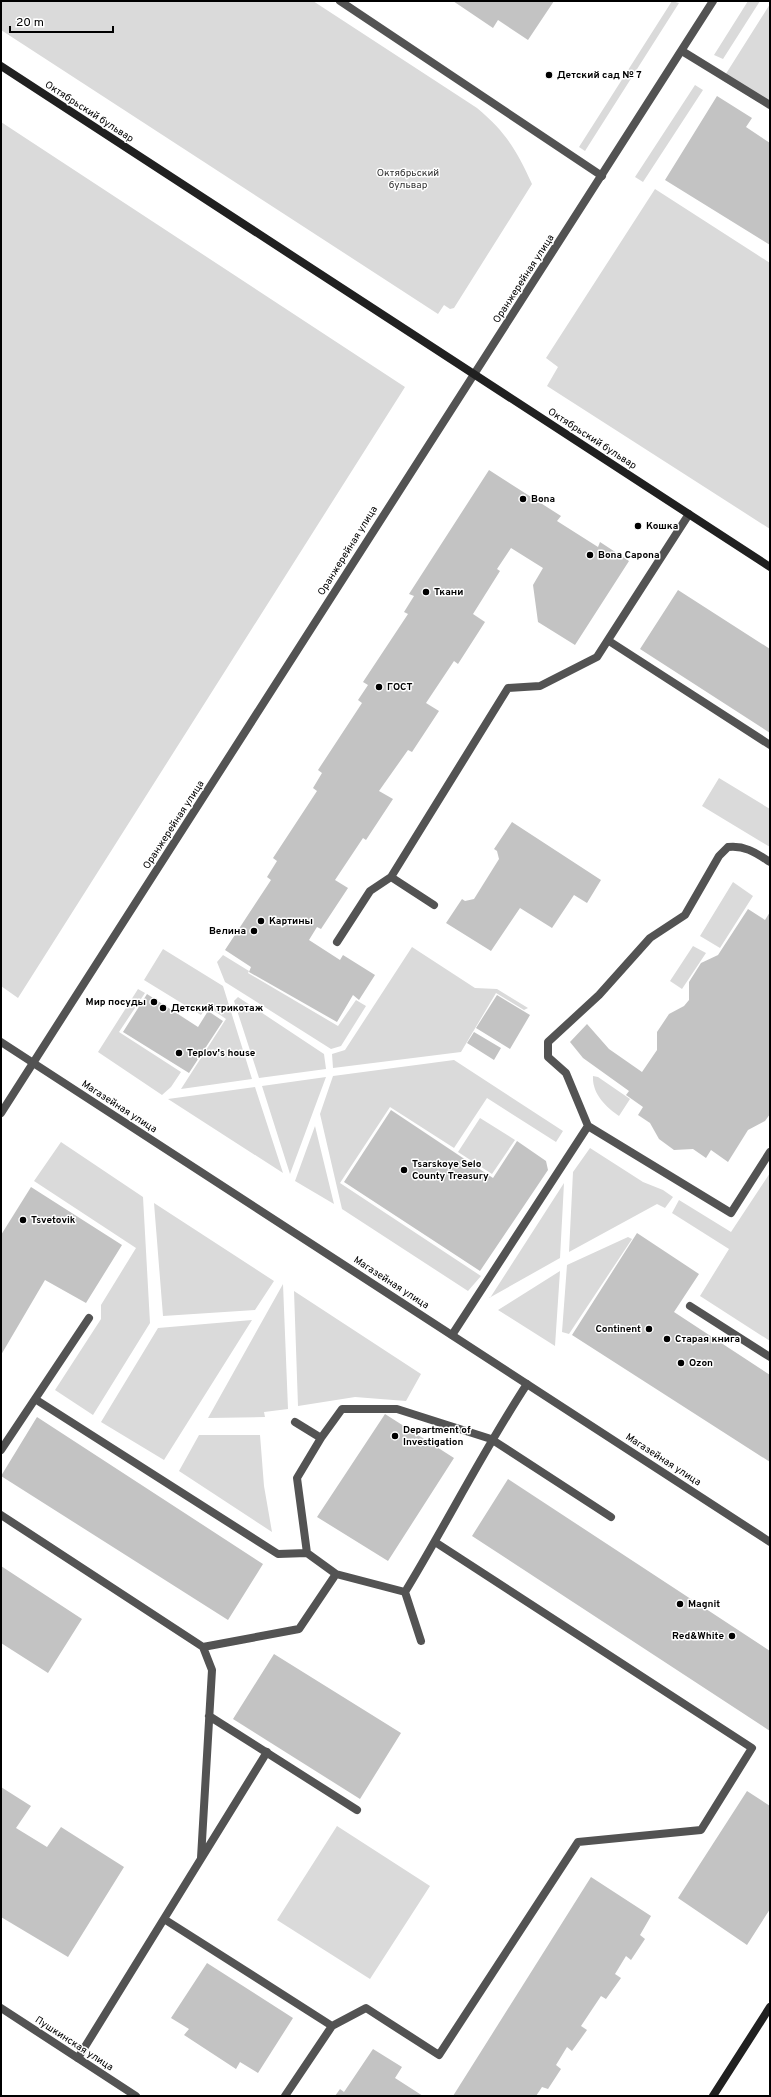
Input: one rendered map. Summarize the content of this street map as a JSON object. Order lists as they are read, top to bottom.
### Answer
{
  "streets": {
    "main road": ["Октябрьский бульвар"],
    "street": ["Оранжерейная улица", "Магазейная улица", "Пушкинская улица"]
  },
  "crossings": [
    ["Октябрьский бульвар", "Оранжерейная улица"],
    ["Оранжерейная улица", "Магазейная улица"]
  ],
  "parks": ["Октябрьский бульвар"],
  "places": [
    "Детский сад № 7",
    "Bona",
    "Кошка",
    "Bona Capona",
    "Ткани",
    "ГОСТ",
    "Картины",
    "Велина",
    "Мир посуды",
    "Детский трикотаж",
    "Teplov's house",
    "Tsarskoye Selo County Treasury",
    "Tsvetovik",
    "Continent",
    "Старая книга",
    "Ozon",
    "Department of Investigation",
    "Magnit",
    "Red&White"
  ],
  "scale_bar": "20 m"
}
